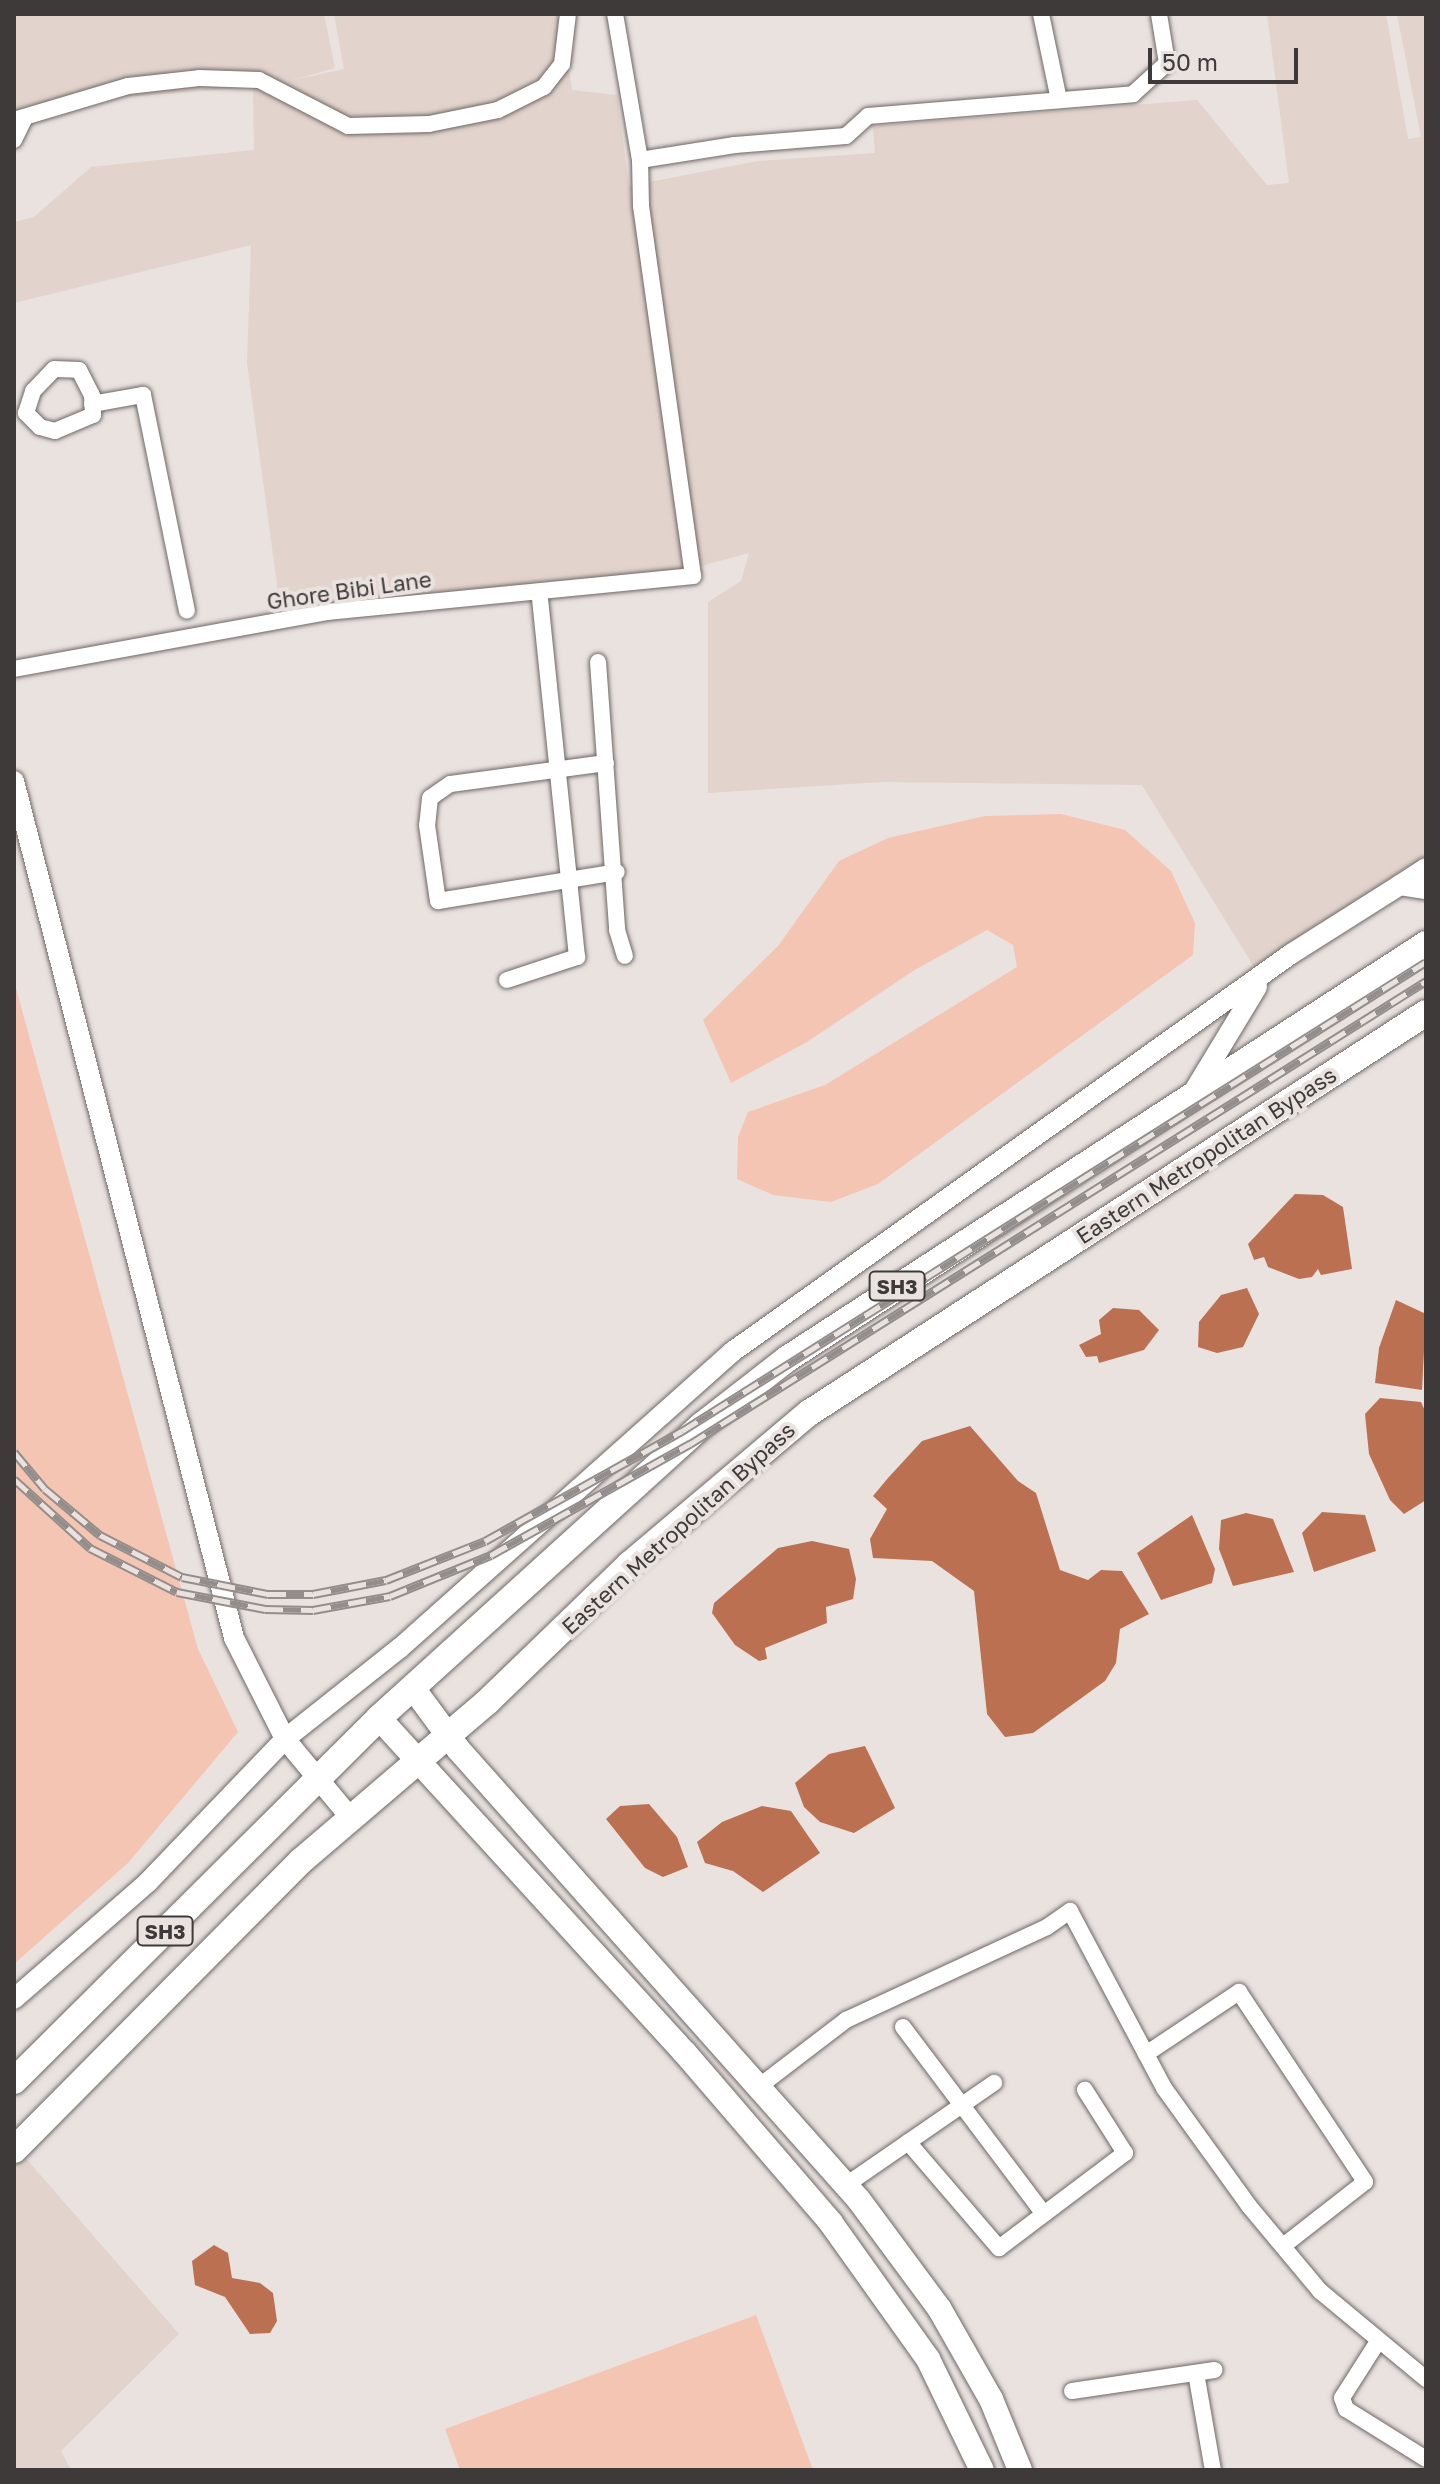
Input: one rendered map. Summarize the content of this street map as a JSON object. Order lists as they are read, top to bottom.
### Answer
{
  "streets": {
    "main road": ["Eastern Metropolitan Bypass", "SH3"],
    "street": ["Ghore Bibi Lane"]
  },
  "scale_bar": "50 m"
}
